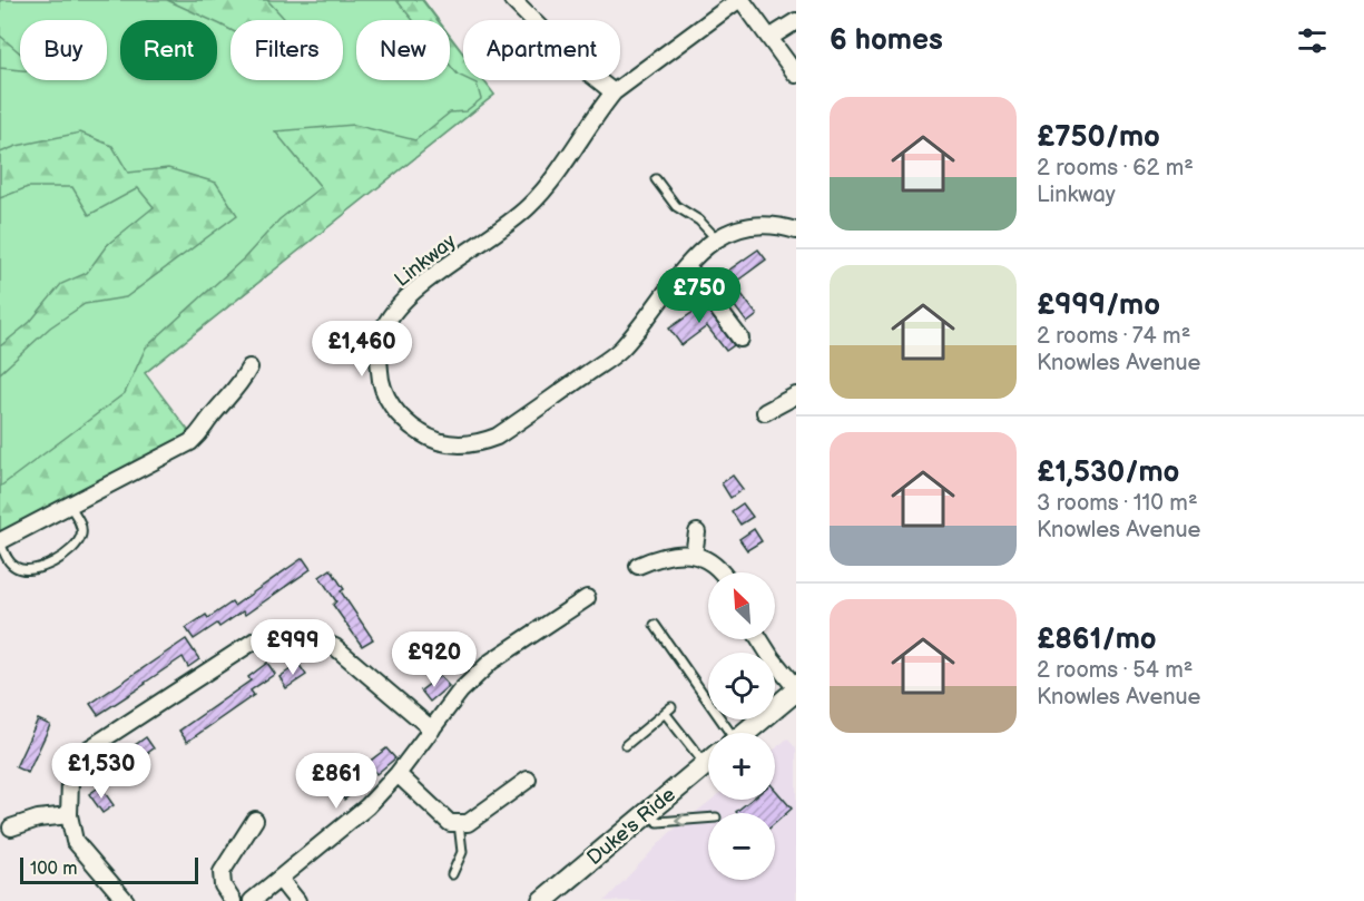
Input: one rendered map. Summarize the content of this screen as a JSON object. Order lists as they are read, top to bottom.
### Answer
{
  "streets": {
    "main road": ["Duke's Ride"],
    "street": ["Linkway"]
  },
  "scale_bar": "100 m",
  "north": "top left",
  "page": {
    "heading": "6 homes",
    "chip": [
      "Buy",
      "Rent",
      "Filters",
      "New",
      "Apartment"
    ],
    "list": [
      {
        "name": "£750/mo",
        "note": "2 rooms · 62 m² · Linkway"
      },
      {
        "name": "£999/mo",
        "note": "2 rooms · 74 m² · Knowles Avenue"
      },
      {
        "name": "£1,530/mo",
        "note": "3 rooms · 110 m² · Knowles Avenue"
      },
      {
        "name": "£861/mo",
        "note": "2 rooms · 54 m² · Knowles Avenue"
      }
    ],
    "price": [
      "£750",
      "£1,460",
      "£999",
      "£920",
      "£1,530",
      "£861"
    ],
    "map_buttons": ["+", "−"],
    "scale": "100 m"
  }
}
